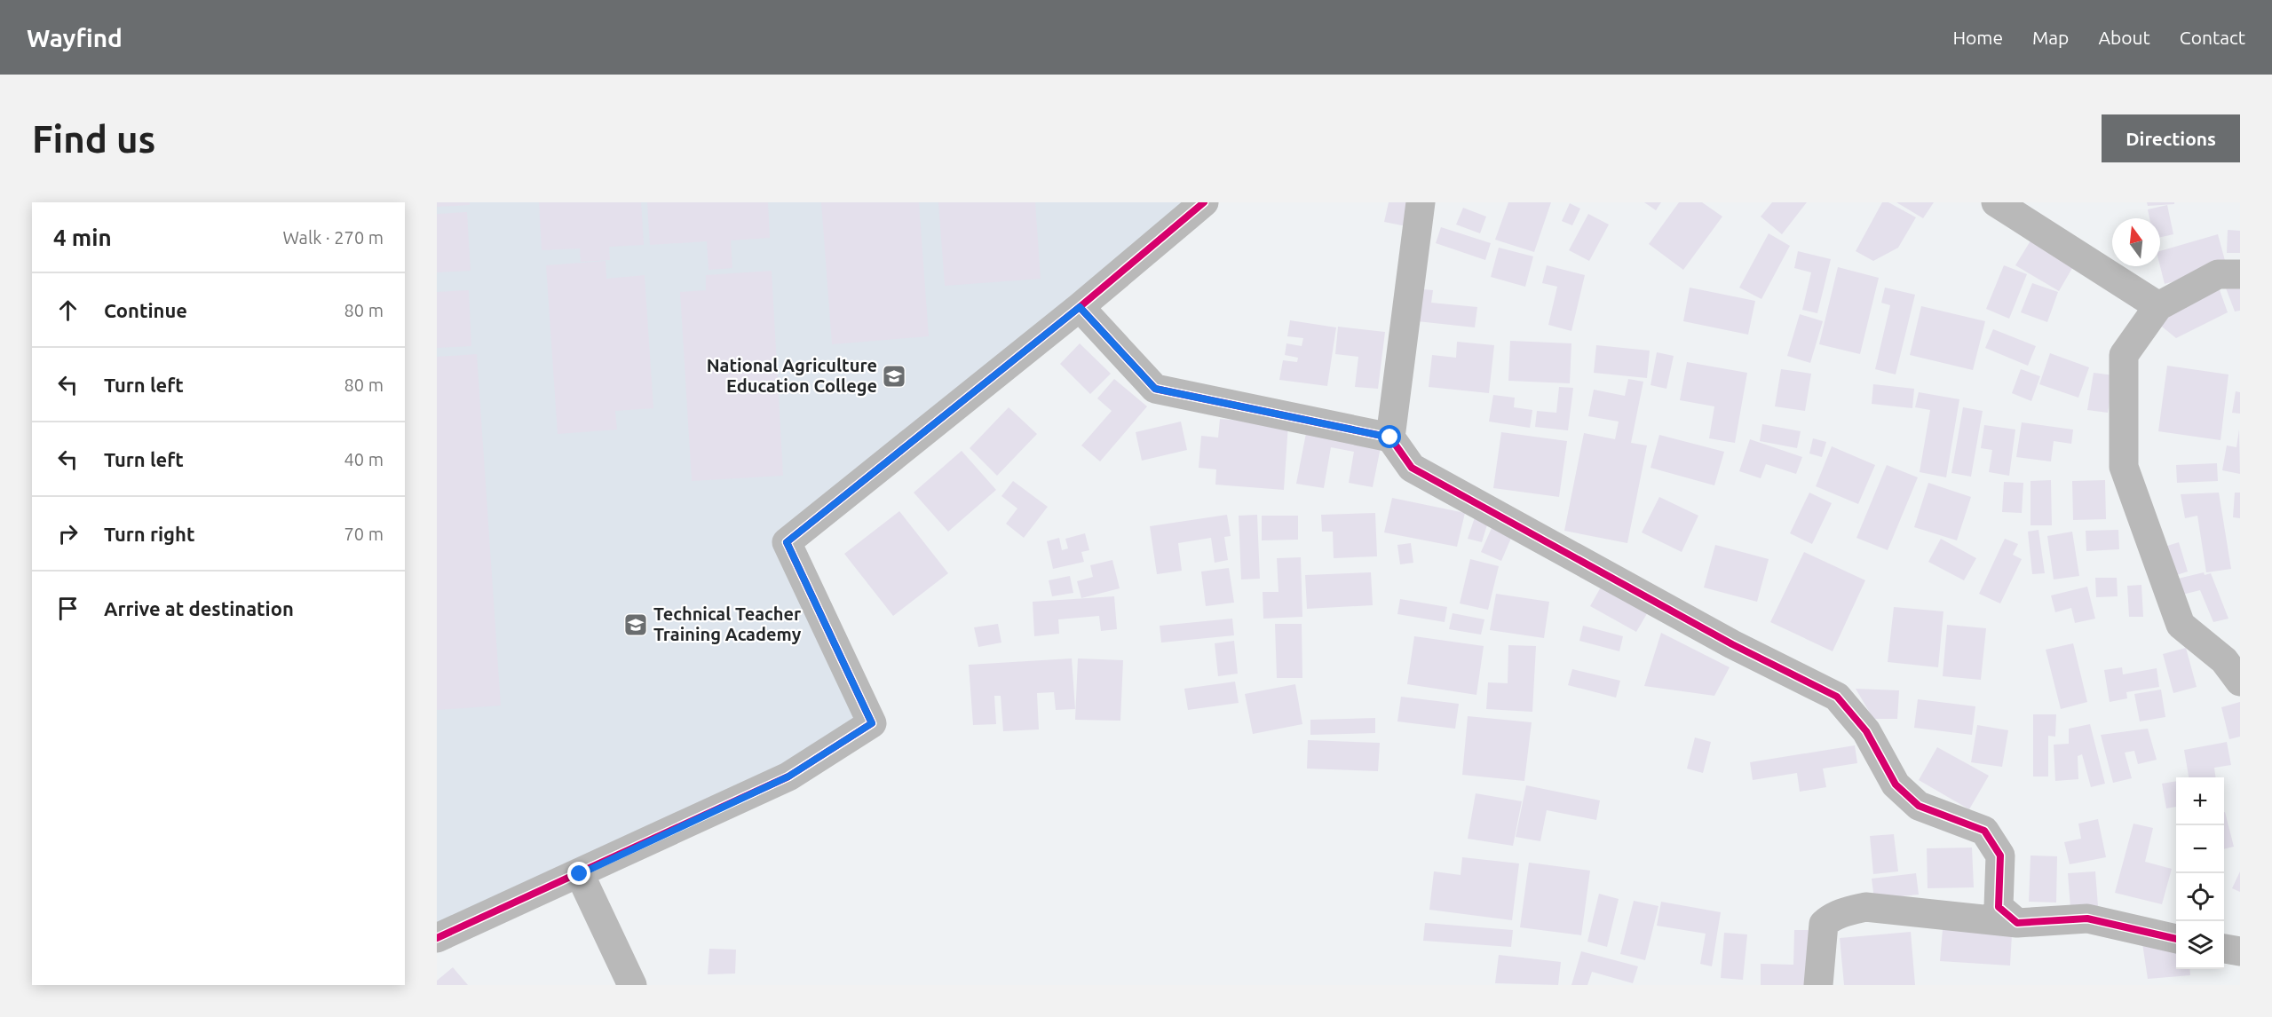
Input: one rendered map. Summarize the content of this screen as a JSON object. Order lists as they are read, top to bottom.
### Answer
{
  "places": {
    "school or university": ["National Agriculture Education College", "Technical Teacher Training Academy"]
  },
  "north": "top",
  "page": {
    "header": "Wayfind",
    "nav": [
      "Home",
      "Map",
      "About",
      "Contact"
    ],
    "buttons": "Directions",
    "title": "Find us",
    "heading": ["4 min", "Walk · 270 m"],
    "list": [
      ["Continue", "80 m"],
      ["Turn left", "80 m"],
      ["Turn left", "40 m"],
      ["Turn right", "70 m"],
      "Arrive at destination"
    ],
    "map_buttons": ["+", "−"]
  }
}
